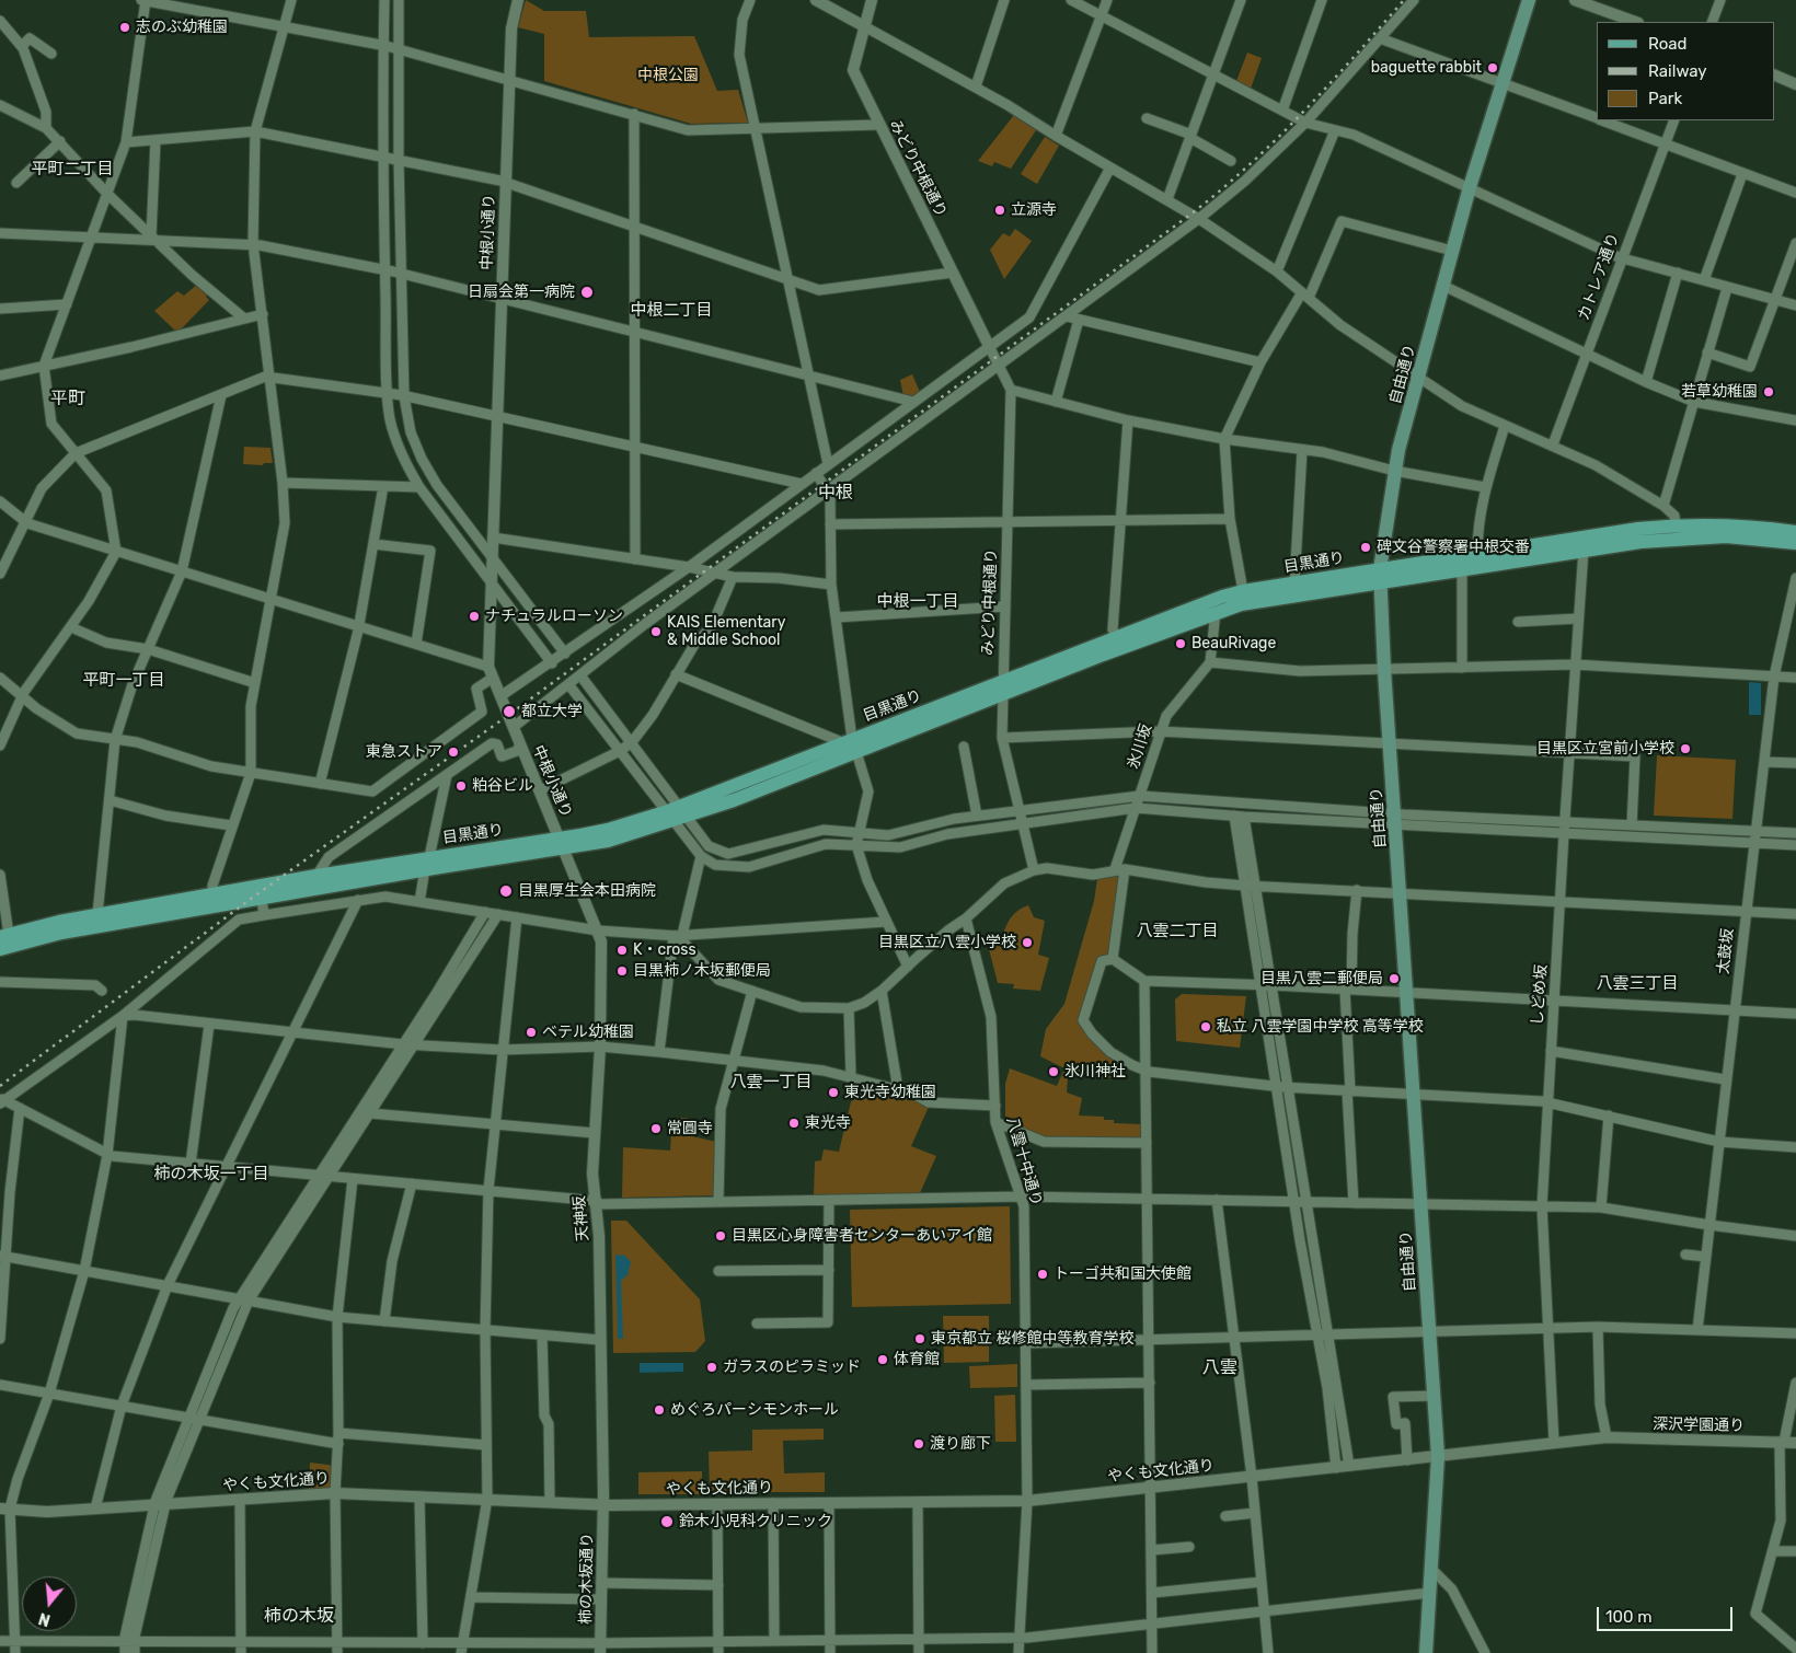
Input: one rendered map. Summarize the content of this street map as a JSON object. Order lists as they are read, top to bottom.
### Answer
{
  "streets": {
    "main road": ["自由通り", "目黒通り"],
    "street": [
      "みどり中根通り",
      "中根小通り",
      "カトレア通り",
      "氷川坂",
      "太鼓坂",
      "しどめ坂",
      "八雲十中通り",
      "天神坂",
      "深沢学園通り",
      "やくも文化通り",
      "柿の木坂通り"
    ]
  },
  "crossings": [
    ["みどり中根通り", "目黒通り"],
    ["中根小通り", "目黒通り"],
    ["自由通り", "目黒通り"],
    ["自由通り", "やくも文化通り"],
    ["目黒通り", "しどめ坂"],
    ["しどめ坂", "深沢学園通り"],
    ["しどめ坂", "やくも文化通り"],
    ["八雲十中通り", "やくも文化通り"],
    ["天神坂", "やくも文化通り"],
    ["天神坂", "柿の木坂通り"],
    ["深沢学園通り", "やくも文化通り"],
    ["やくも文化通り", "柿の木坂通り"]
  ],
  "districts": [
    "平町二丁目",
    "中根二丁目",
    "平町",
    "中根",
    "中根一丁目",
    "平町一丁目",
    "八雲二丁目",
    "八雲三丁目",
    "八雲一丁目",
    "柿の木坂一丁目",
    "八雲",
    "柿の木坂"
  ],
  "parks": ["中根公園"],
  "places": [
    "志のぶ幼稚園",
    "baguette rabbit",
    "立源寺",
    "日扇会第一病院",
    "若草幼稚園",
    "碑文谷警察署中根交番",
    "ナチュラルローソン",
    "KAIS Elementary & Middle School",
    "BeauRivage",
    "都立大学",
    "目黒区立宮前小学校",
    "東急ストア",
    "粕谷ビル",
    "目黒厚生会本田病院",
    "目黒区立八雲小学校",
    "K・cross",
    "目黒柿ノ木坂郵便局",
    "目黒八雲二郵便局",
    "私立 八雲学園中学校 高等学校",
    "ベテル幼稚園",
    "氷川神社",
    "東光寺幼稚園",
    "東光寺",
    "常圓寺",
    "目黒区心身障害者センターあいアイ館",
    "トーゴ共和国大使館",
    "東京都立 桜修館中等教育学校",
    "体育館",
    "ガラスのピラミッド",
    "めぐろパーシモンホール",
    "渡り廊下",
    "鈴木小児科クリニック"
  ],
  "legend": ["Road", "Railway", "Park"],
  "scale_bar": "100 m",
  "north": "bottom"
}
